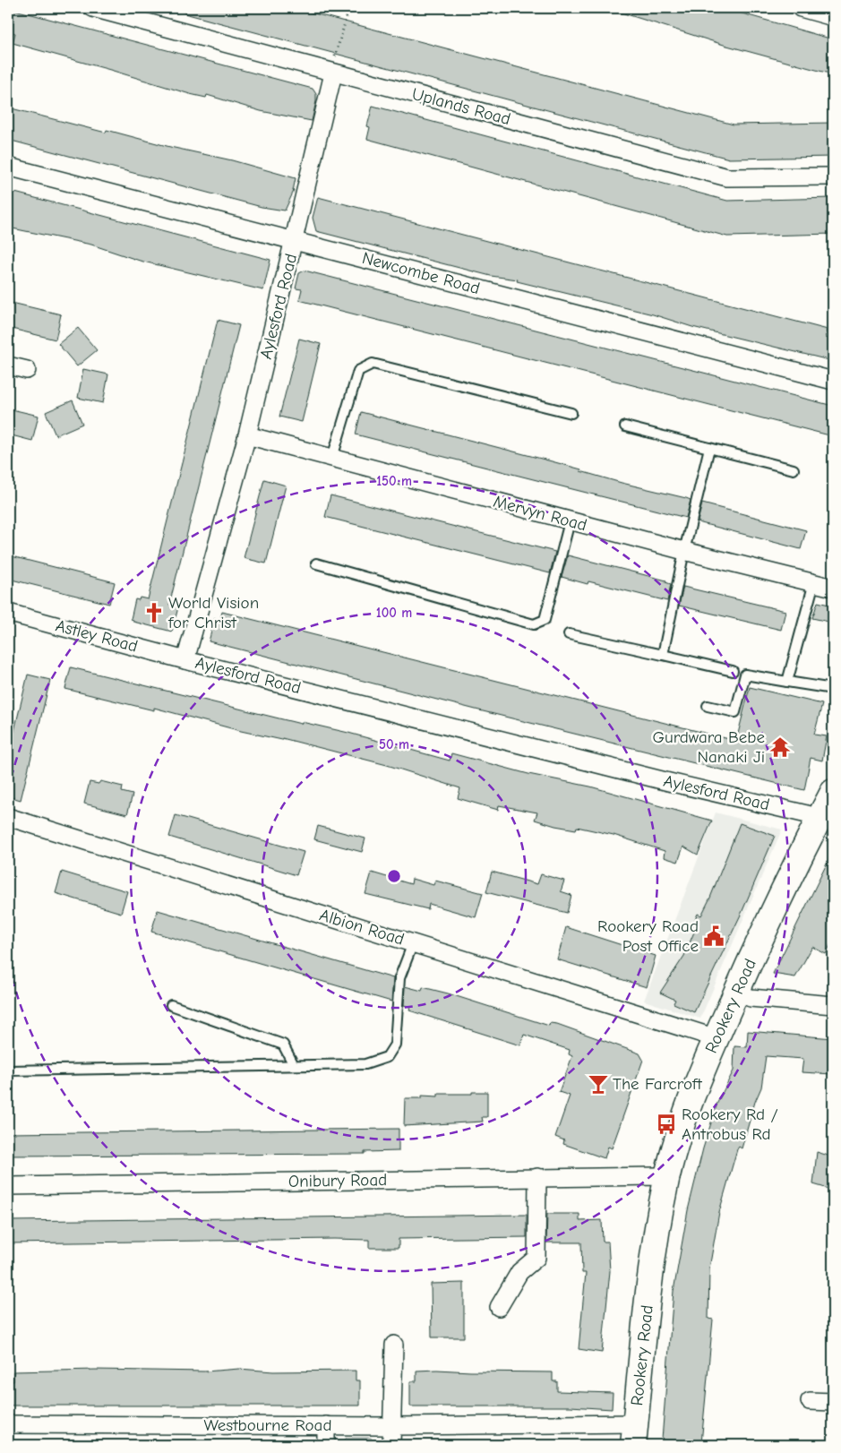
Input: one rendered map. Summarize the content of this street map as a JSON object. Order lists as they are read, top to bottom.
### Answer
{
  "streets": {
    "main road": ["Rookery Road"],
    "street": [
      "Uplands Road",
      "Newcombe Road",
      "Aylesford Road",
      "Mervyn Road",
      "Astley Road",
      "Albion Road",
      "Onibury Road",
      "Westbourne Road"
    ]
  },
  "crossings": [
    ["Uplands Road", "Aylesford Road"],
    ["Newcombe Road", "Aylesford Road"],
    ["Aylesford Road", "Mervyn Road"],
    ["Aylesford Road", "Astley Road"],
    ["Aylesford Road", "Rookery Road"],
    ["Albion Road", "Rookery Road"],
    ["Rookery Road", "Onibury Road"],
    ["Rookery Road", "Westbourne Road"]
  ],
  "places": {
    "church": ["World Vision for Christ"],
    "temple": ["Gurdwara Bebe Nanaki Ji"],
    "public building": ["Rookery Road Post Office"],
    "bar": ["The Farcroft"],
    "bus stop": ["Rookery Rd / Antrobus Rd"]
  },
  "rings": ["150 m", "100 m", "50 m"]
}
